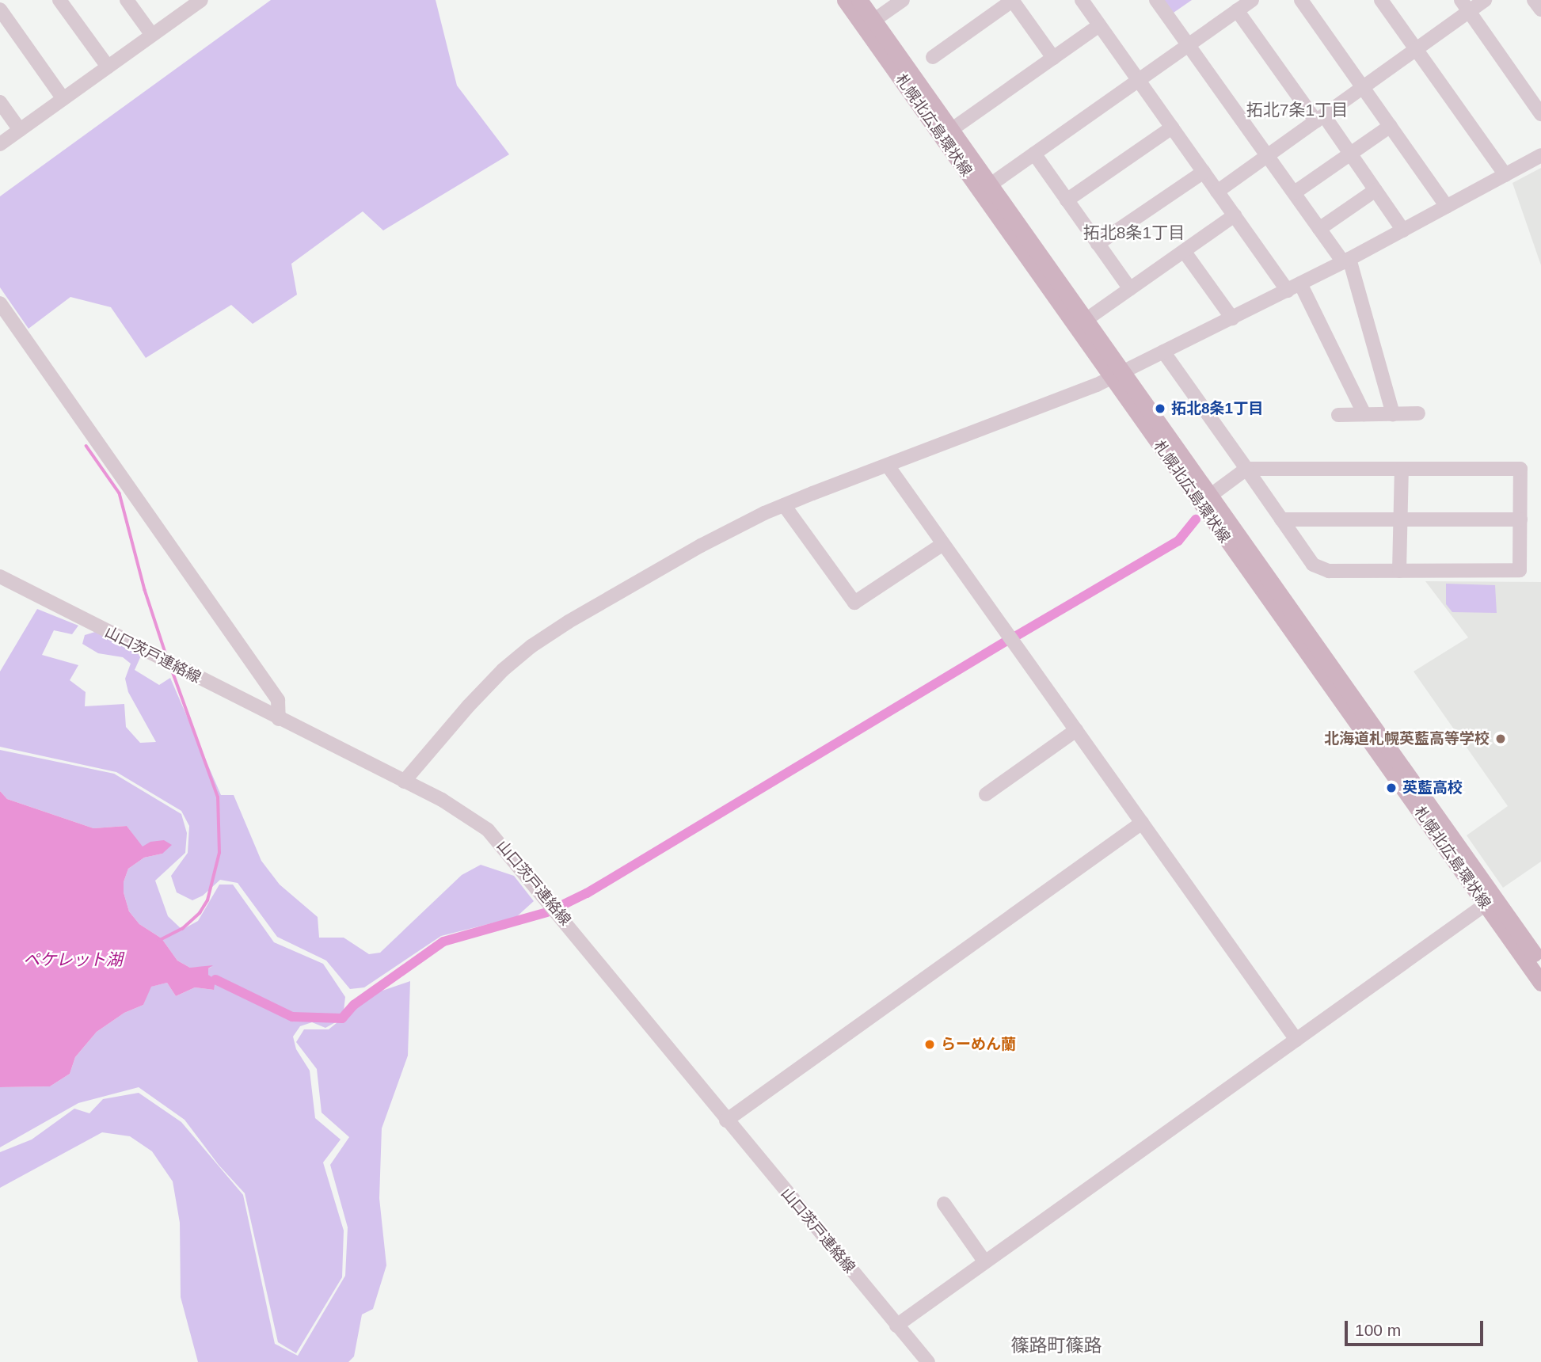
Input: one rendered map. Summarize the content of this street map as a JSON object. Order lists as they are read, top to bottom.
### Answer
{
  "streets": {
    "main road": ["札幌北広島環状線"],
    "street": ["山口茨戸連絡線"]
  },
  "districts": ["拓北7条1丁目", "拓北8条1丁目", "篠路町篠路"],
  "water": ["ペケレット湖"],
  "places": [
    "拓北8条1丁目",
    "北海道札幌英藍高等学校",
    "英藍高校",
    "らーめん蘭"
  ],
  "scale_bar": "100 m"
}
